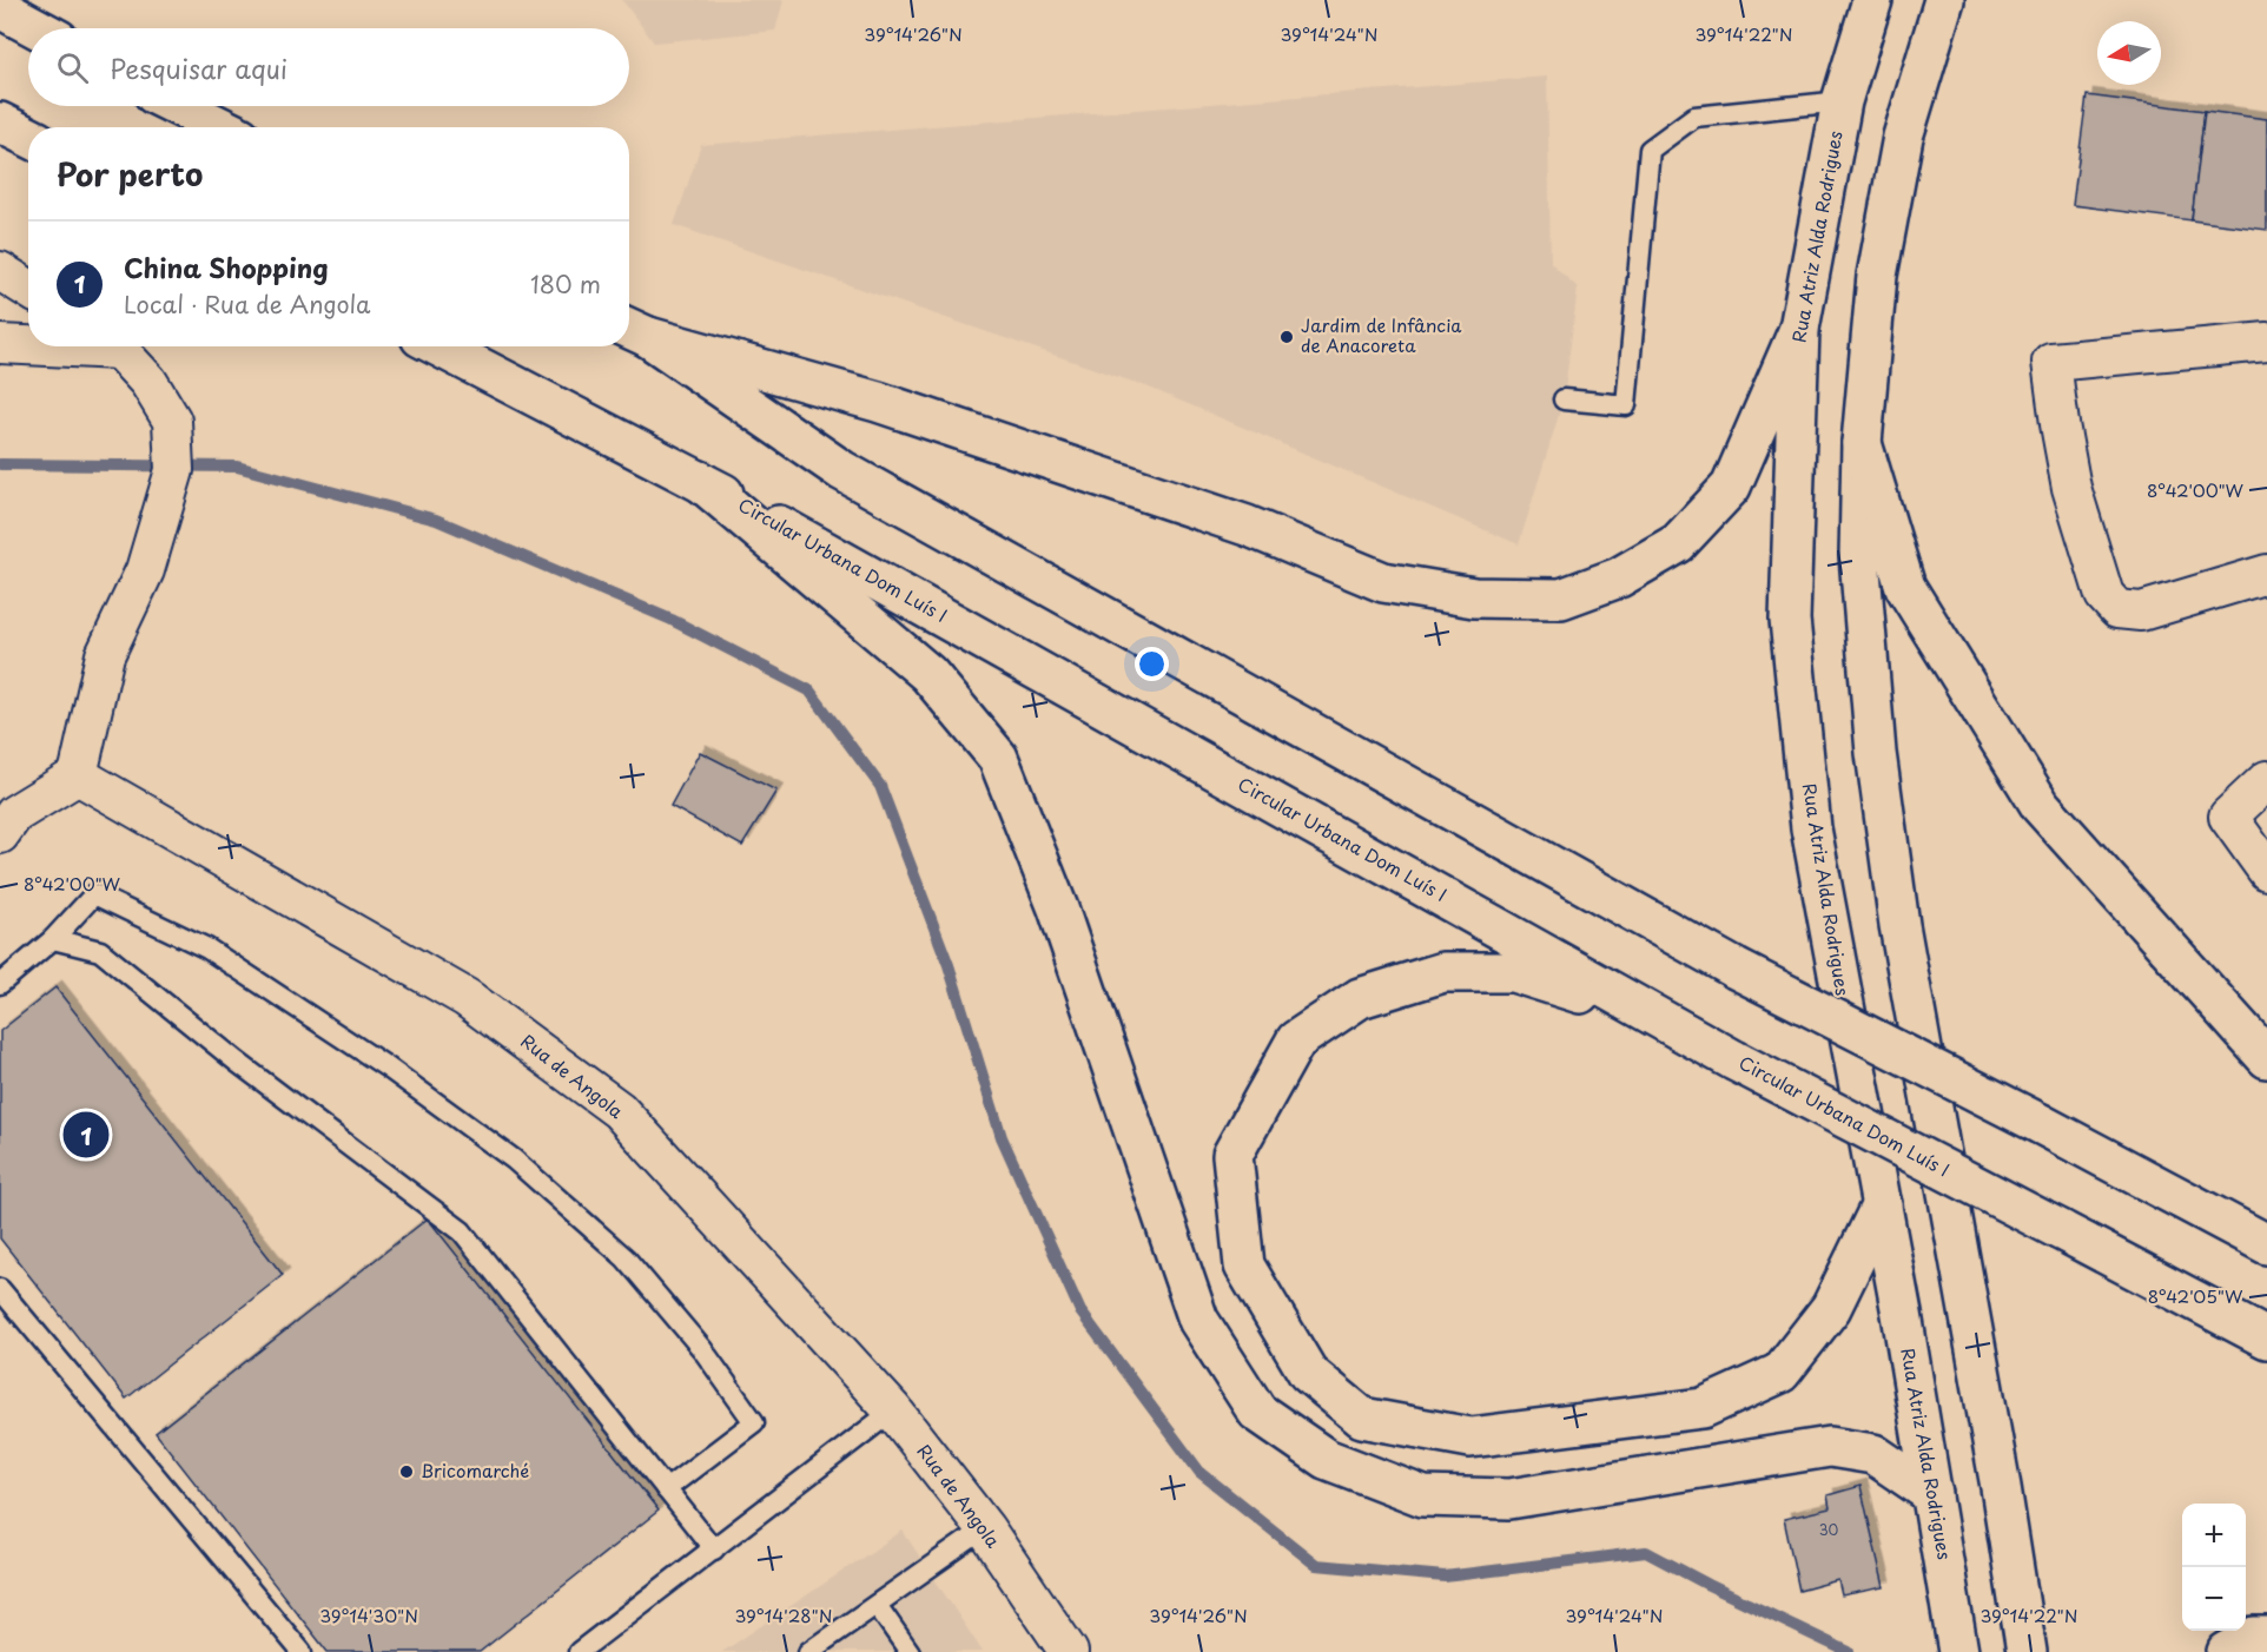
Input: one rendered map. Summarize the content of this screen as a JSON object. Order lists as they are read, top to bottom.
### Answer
{
  "streets": {
    "main road": ["Rua Atriz Alda Rodrigues", "Circular Urbana Dom Luís I"],
    "street": ["Rua de Angola"]
  },
  "places": ["Jardim de Infância de Anacoreta", "Bricomarché"],
  "house_numbers": ["30"],
  "north": "left",
  "page": {
    "search": "Pesquisar aqui",
    "heading": "Por perto",
    "list": [
      {
        "mark": "1",
        "name": "China Shopping",
        "note": "Local · Rua de Angola",
        "value": "180 m"
      }
    ],
    "pins": "1",
    "map_buttons": ["+", "−"]
  },
  "coordinates": [
    "39°14'26\"N",
    "39°14'24\"N",
    "39°14'22\"N",
    "8°42'00\"W",
    "8°42'05\"W",
    "39°14'30\"N",
    "39°14'28\"N"
  ]
}
